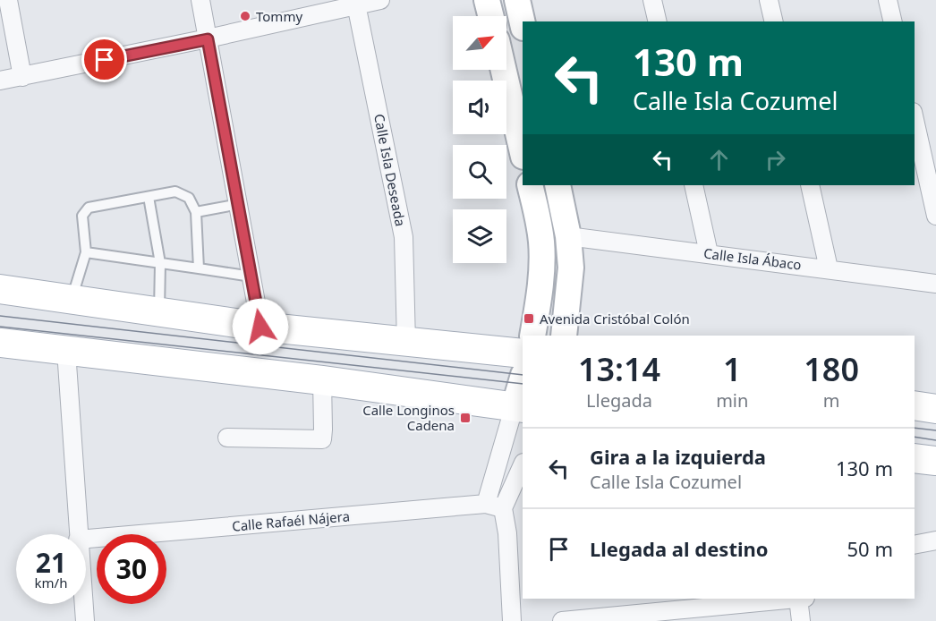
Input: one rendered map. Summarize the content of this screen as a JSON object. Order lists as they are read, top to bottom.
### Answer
{
  "streets": {
    "street": ["Calle Isla Deseada", "Calle Isla Ábaco", "Calle Rafaél Nájera"]
  },
  "places": {
    "other": ["Tommy"],
    "transit": ["Avenida Cristóbal Colón", "Calle Longinos Cadena"]
  },
  "north": "top right",
  "page": {
    "turn": ["130 m", "Calle Isla Cozumel"],
    "eta": [
      "13:14",
      "Llegada",
      "1",
      "min",
      "180",
      "m"
    ],
    "list": [
      {
        "name": "Gira a la izquierda",
        "note": "Calle Isla Cozumel",
        "value": "130 m"
      },
      {
        "name": "Llegada al destino",
        "value": "50 m"
      }
    ],
    "speed": "21 km/h",
    "limit": "30"
  }
}
